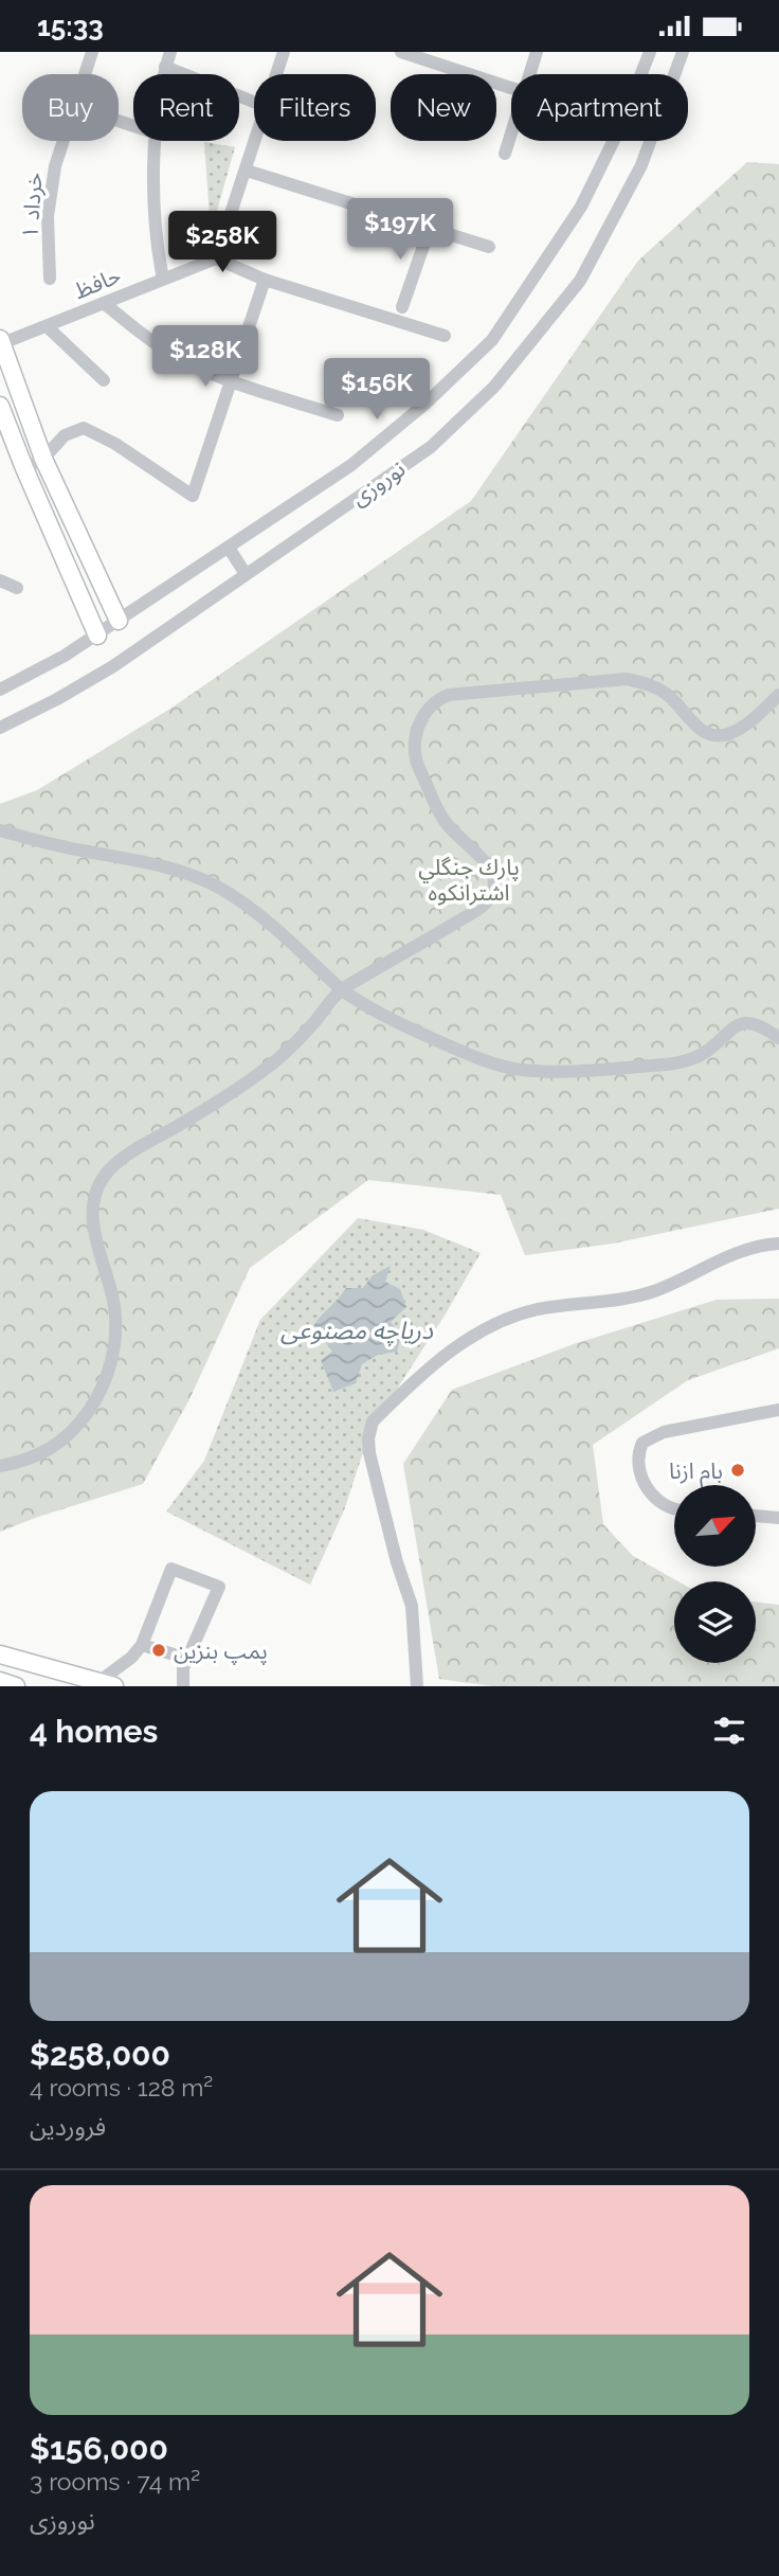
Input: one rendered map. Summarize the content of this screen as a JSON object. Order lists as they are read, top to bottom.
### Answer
{
  "streets": {
    "street": ["خرداد ۱", "حافظ", "نوروزی"]
  },
  "water": ["دریاچه مصنوعی"],
  "parks": ["پارك جنگلي اشترانكوه"],
  "places": ["بام ازنا", "پمپ بنزین"],
  "north": "top right",
  "page": {
    "status": "15:33",
    "chip": [
      "Buy",
      "Rent",
      "Filters",
      "New",
      "Apartment"
    ],
    "price": [
      "$197K",
      "$258K",
      "$128K",
      "$156K"
    ],
    "heading": "4 homes",
    "list": [
      {
        "name": "$258,000",
        "note": "4 rooms · 128 m² · فروردین"
      },
      {
        "name": "$156,000",
        "note": "3 rooms · 74 m² · نوروزی"
      }
    ]
  }
}
